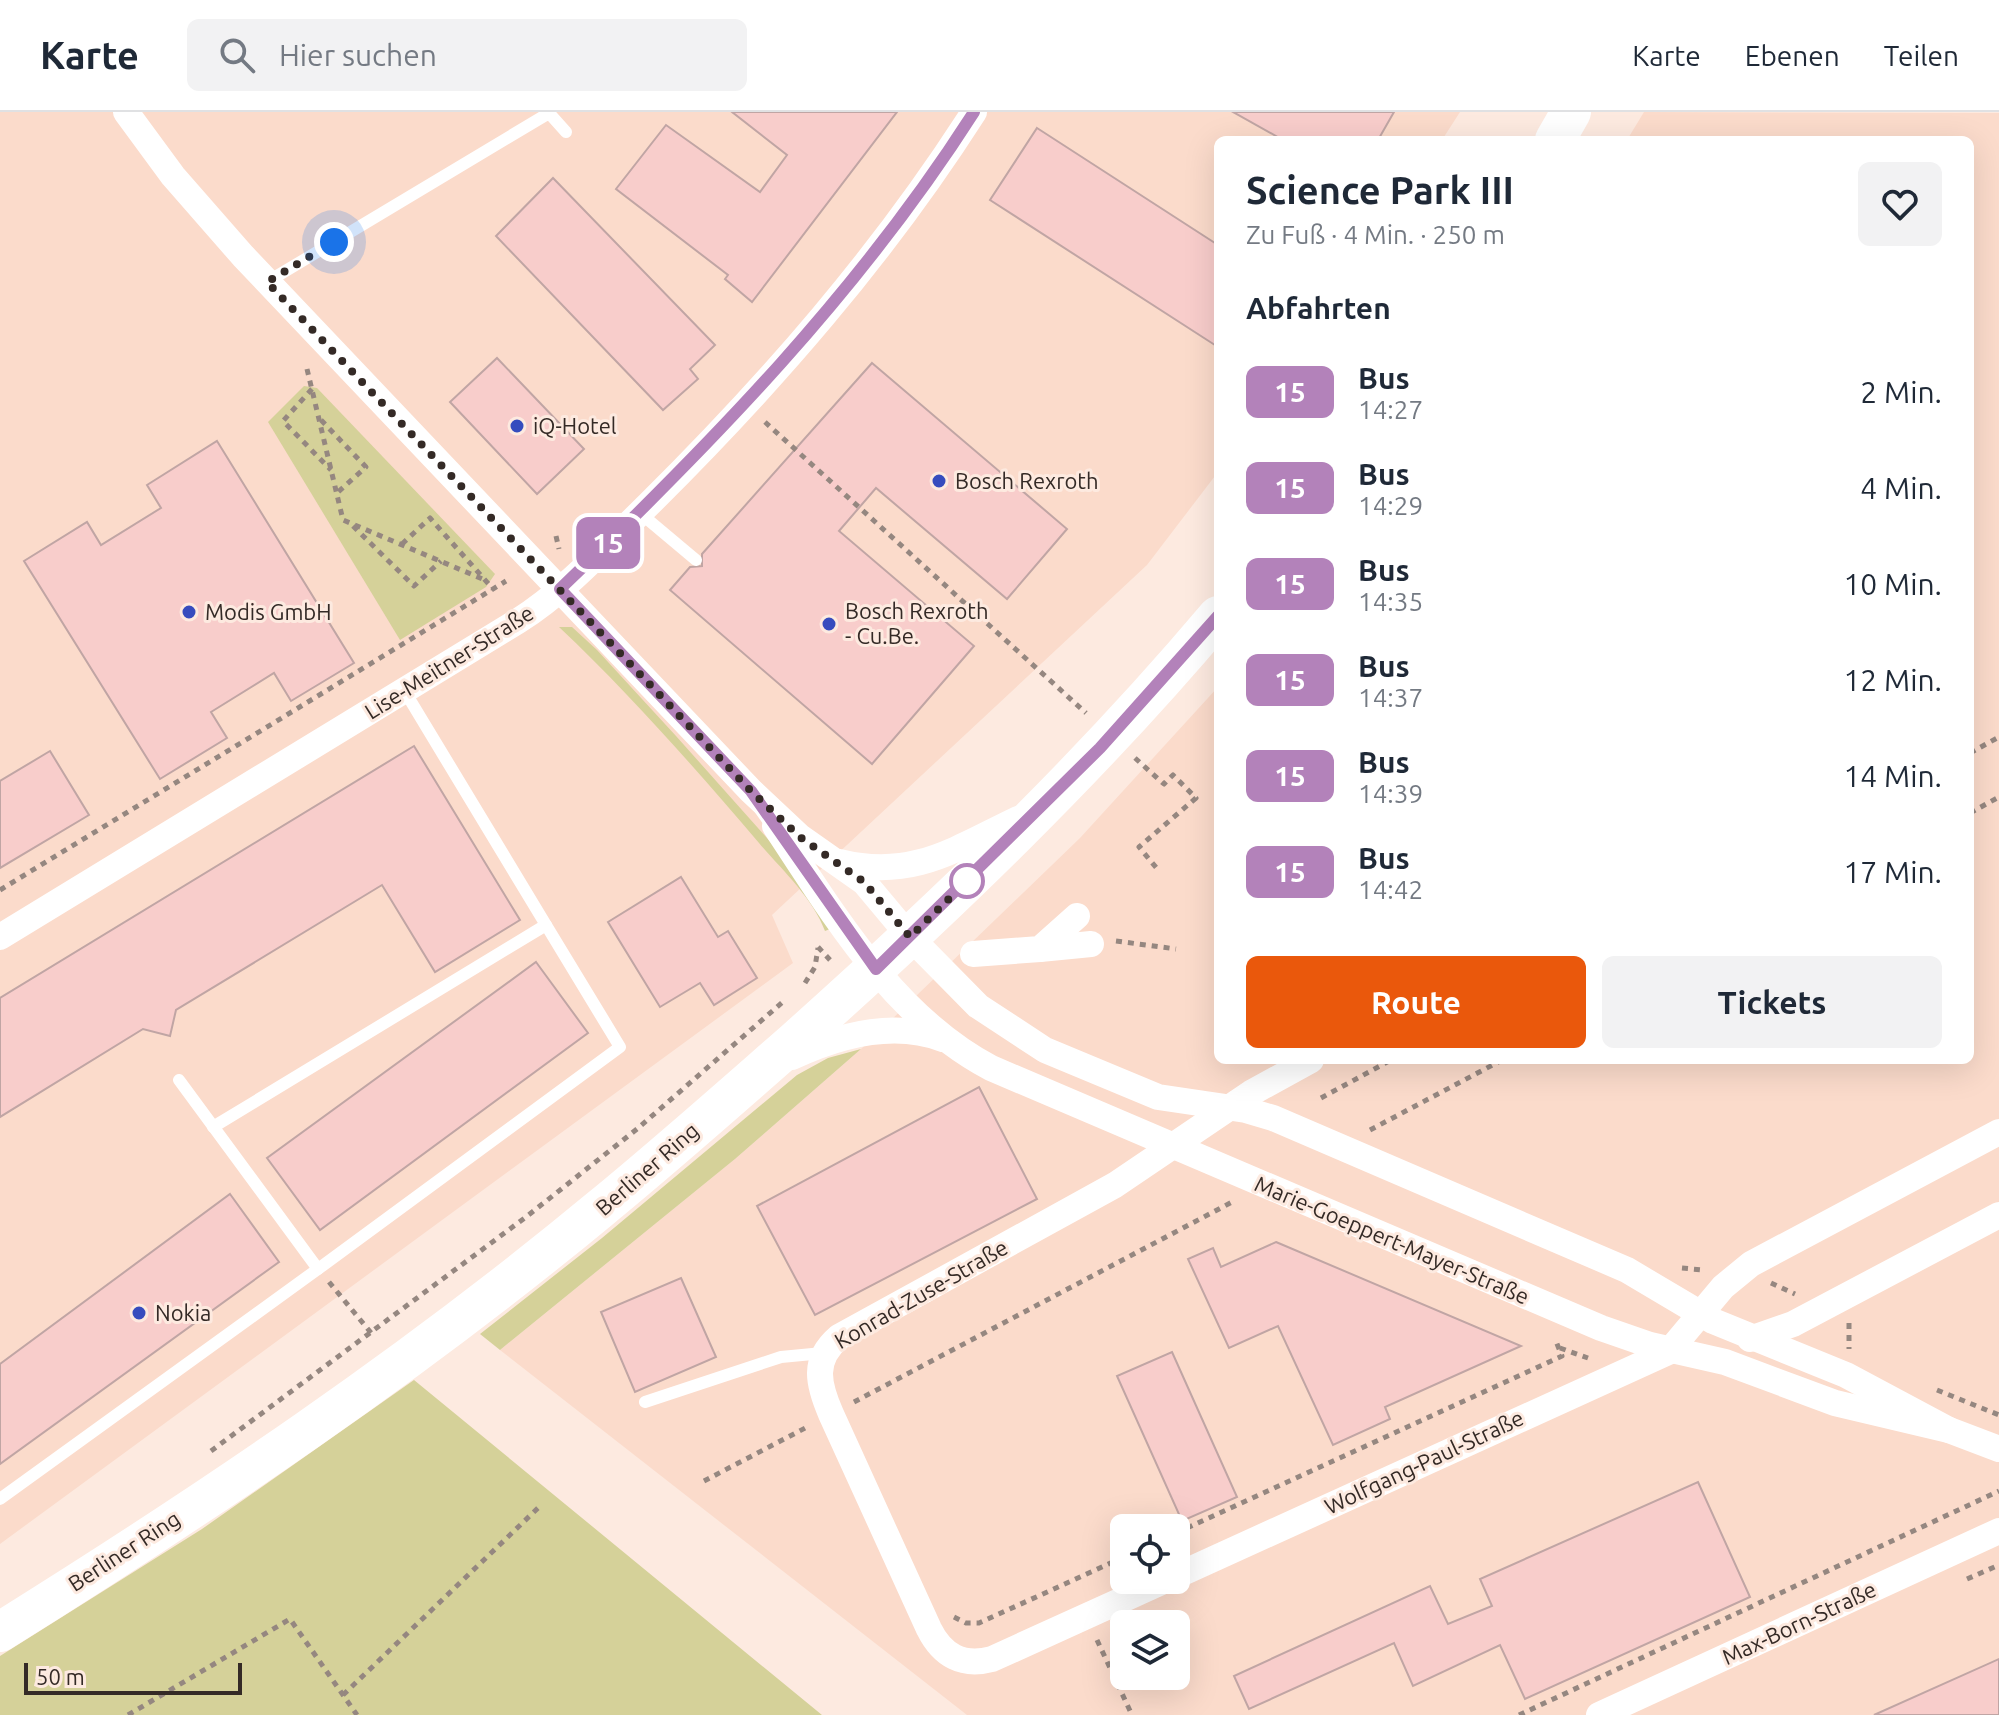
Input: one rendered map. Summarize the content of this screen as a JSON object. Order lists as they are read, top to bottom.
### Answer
{
  "streets": {
    "main road": ["Berliner Ring"],
    "street": [
      "Lise-Meitner-Straße",
      "Marie-Goeppert-Mayer-Straße",
      "Konrad-Zuse-Straße",
      "Wolfgang-Paul-Straße",
      "Max-Born-Straße"
    ]
  },
  "crossings": [
    ["Berliner Ring", "Marie-Goeppert-Mayer-Straße"],
    ["Marie-Goeppert-Mayer-Straße", "Konrad-Zuse-Straße"],
    ["Marie-Goeppert-Mayer-Straße", "Wolfgang-Paul-Straße"]
  ],
  "places": [
    "iQ-Hotel",
    "Bosch Rexroth",
    "Modis GmbH",
    "Bosch Rexroth - Cu.Be.",
    "Nokia"
  ],
  "lines": ["bus line 15"],
  "scale_bar": "50 m",
  "page": {
    "header": "Karte",
    "search": "Hier suchen",
    "nav": ["Karte", "Ebenen", "Teilen"],
    "on_map": "15",
    "heading": [
      ["Science Park III", "Zu Fuß · 4 Min. · 250 m"],
      "Abfahrten"
    ],
    "list": [
      {
        "mark": "15",
        "name": "Bus",
        "note": "14:27",
        "value": "2 Min."
      },
      {
        "mark": "15",
        "name": "Bus",
        "note": "14:29",
        "value": "4 Min."
      },
      {
        "mark": "15",
        "name": "Bus",
        "note": "14:35",
        "value": "10 Min."
      },
      {
        "mark": "15",
        "name": "Bus",
        "note": "14:37",
        "value": "12 Min."
      },
      {
        "mark": "15",
        "name": "Bus",
        "note": "14:39",
        "value": "14 Min."
      },
      {
        "mark": "15",
        "name": "Bus",
        "note": "14:42",
        "value": "17 Min."
      }
    ],
    "buttons": ["Route", "Tickets"],
    "scale": "50 m"
  }
}
